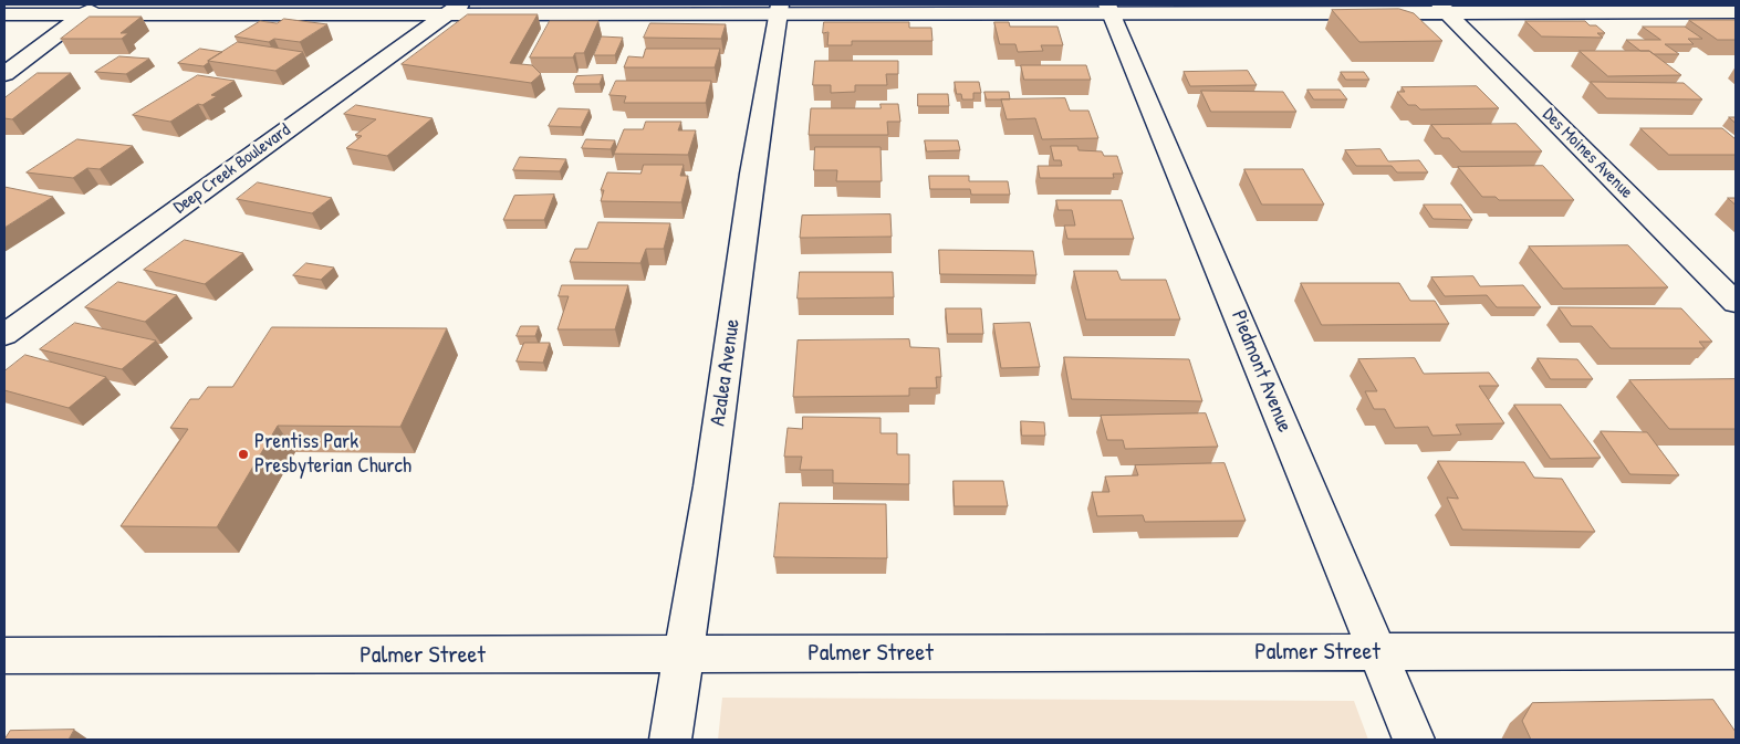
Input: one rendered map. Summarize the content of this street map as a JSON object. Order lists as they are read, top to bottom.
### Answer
{
  "streets": {
    "street": [
      "Des Moines Avenue",
      "Deep Creek Boulevard",
      "Piedmont Avenue",
      "Azalea Avenue",
      "Palmer Street"
    ]
  },
  "crossings": [
    ["Piedmont Avenue", "Palmer Street"],
    ["Azalea Avenue", "Palmer Street"]
  ],
  "places": ["Prentiss Park Presbyterian Church"]
}
